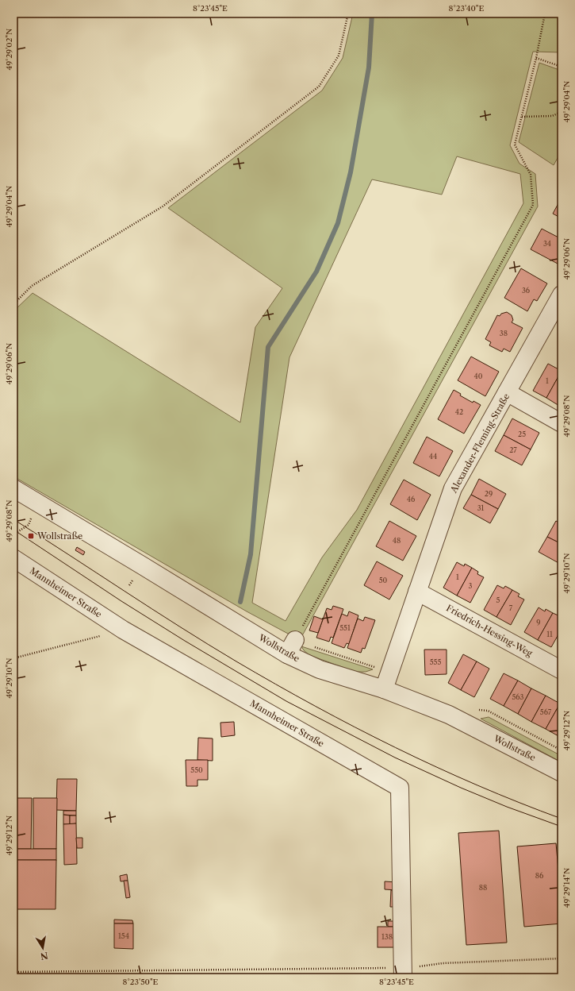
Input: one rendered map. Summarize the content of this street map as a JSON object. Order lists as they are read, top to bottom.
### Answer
{
  "streets": {
    "street": [
      "Alexander-Fleming-Straße",
      "Mannheimer Straße",
      "Friedrich-Hessing-Weg",
      "Wollstraße"
    ]
  },
  "crossings": [
    ["Alexander-Fleming-Straße", "Friedrich-Hessing-Weg"],
    ["Alexander-Fleming-Straße", "Wollstraße"]
  ],
  "places": {
    "transit": ["Wollstraße"]
  },
  "house_numbers": [
    "34",
    "36",
    "38",
    "40",
    "1",
    "42",
    "25",
    "27",
    "44",
    "29",
    "46",
    "31",
    "48",
    "1",
    "50",
    "3",
    "5",
    "7",
    "9",
    "551",
    "11",
    "555",
    "563",
    "567",
    "550",
    "86",
    "88",
    "154",
    "138"
  ],
  "north": "bottom",
  "coordinates": [
    "8°23'45\"E",
    "8°23'40\"E",
    "49°29'02\"N",
    "49°29'04\"N",
    "49°29'06\"N",
    "49°29'08\"N",
    "49°29'10\"N",
    "49°29'12\"N",
    "49°29'14\"N",
    "8°23'50\"E"
  ]
}
